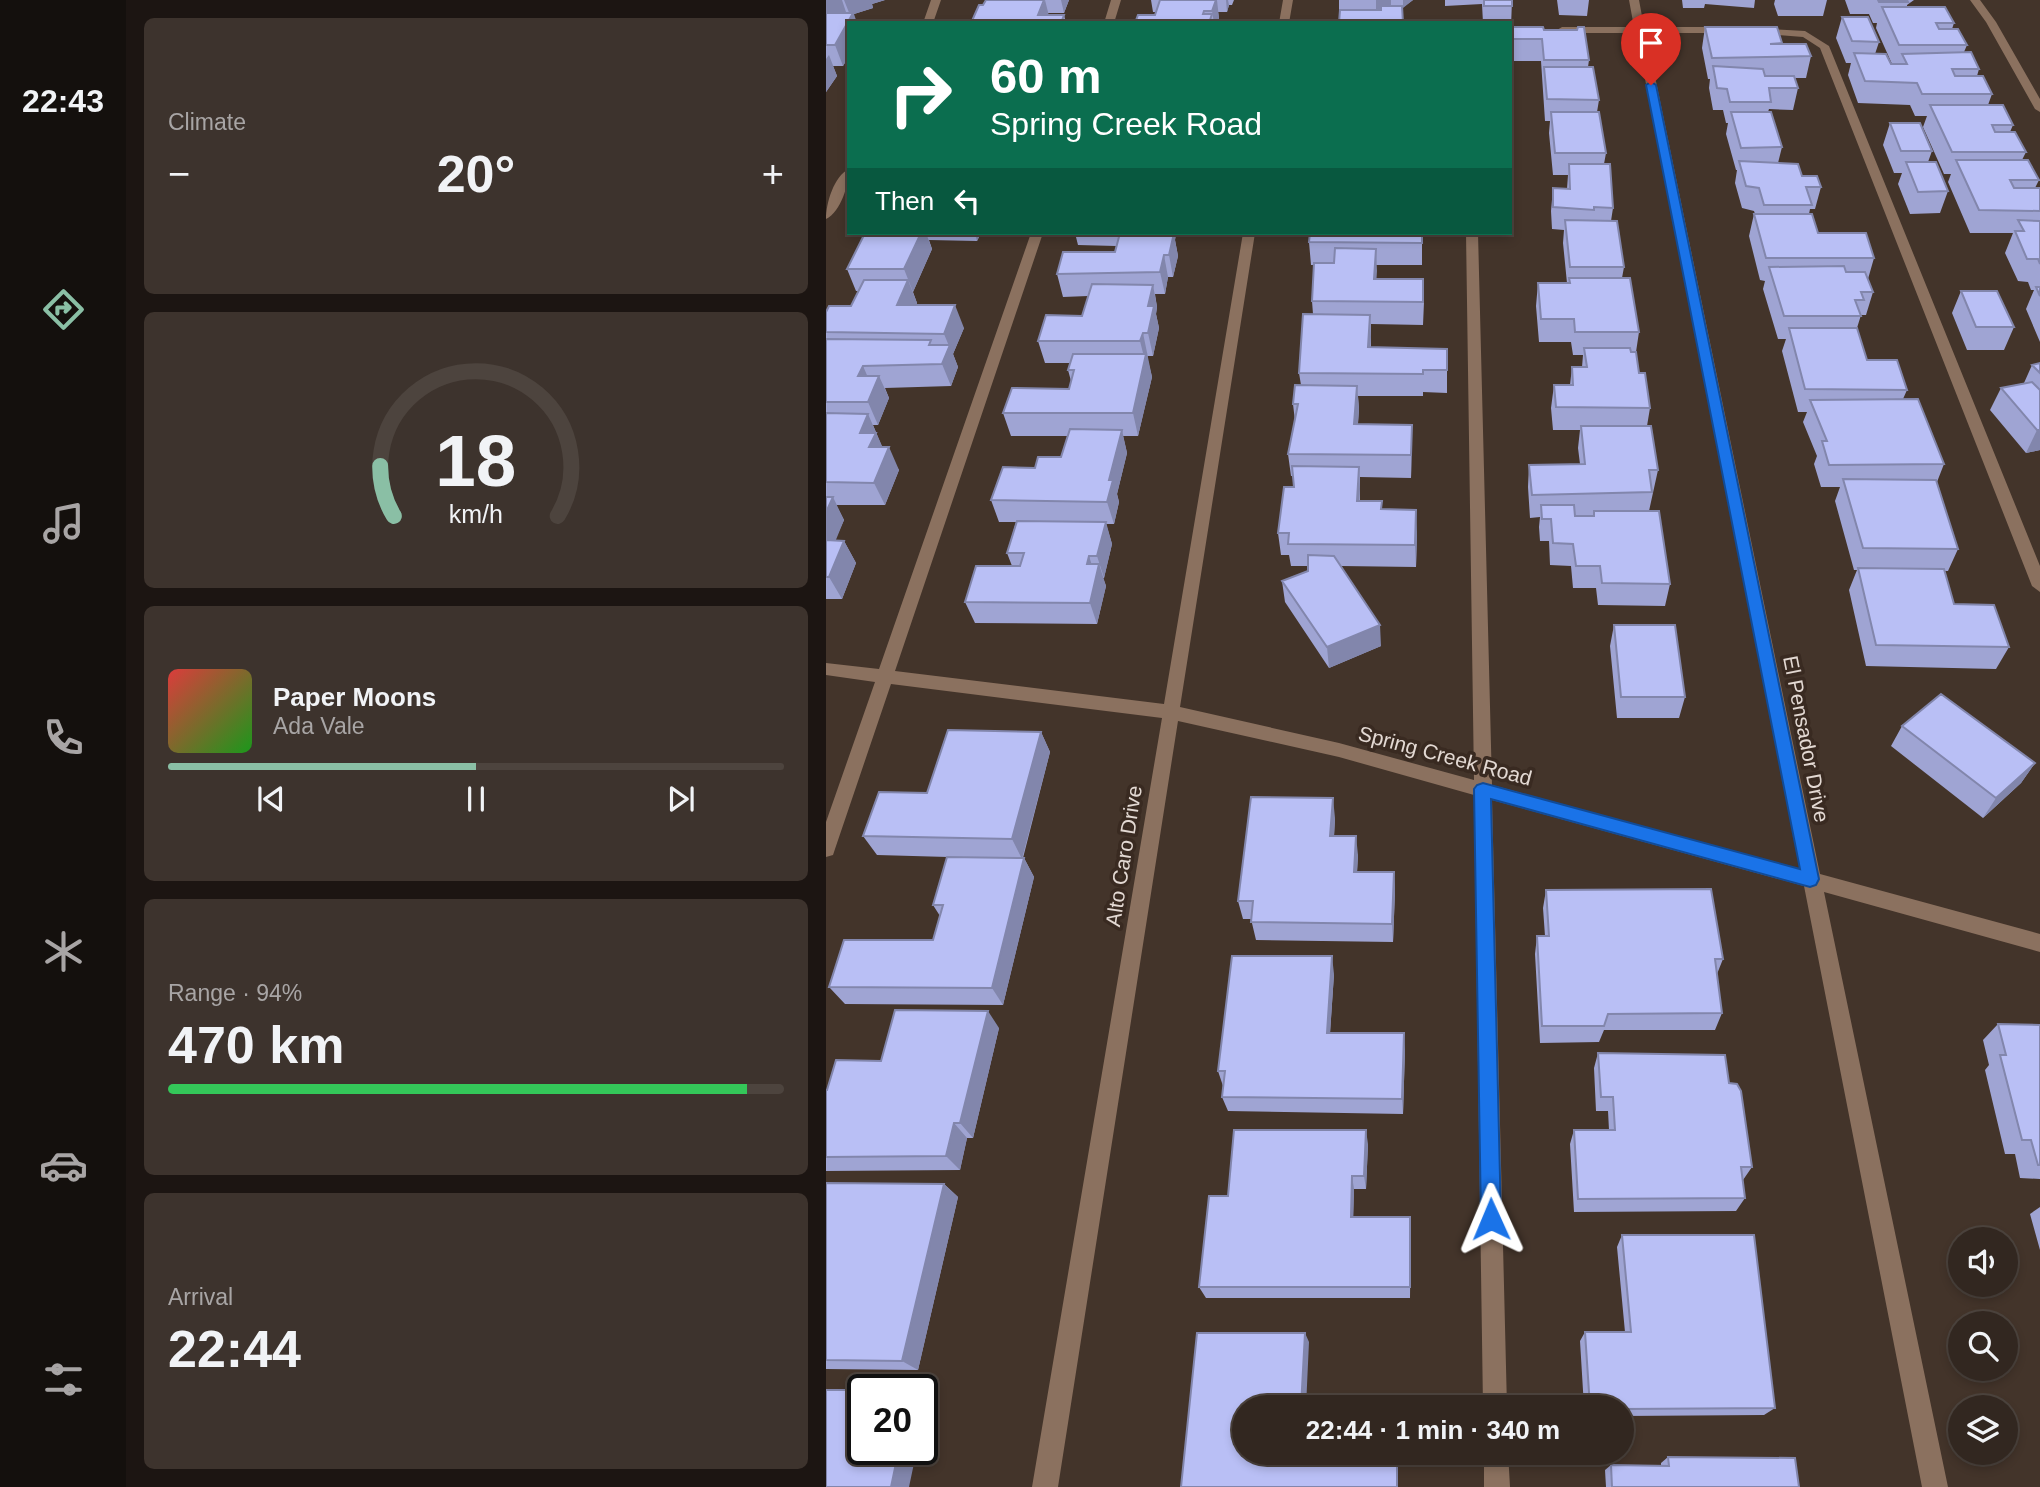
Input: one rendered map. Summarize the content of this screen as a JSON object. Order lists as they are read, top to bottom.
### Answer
{
  "streets": {
    "street": ["El Pensador Drive", "Spring Creek Road", "Alto Caro Drive"]
  },
  "crossings": [
    ["El Pensador Drive", "Spring Creek Road"],
    ["Spring Creek Road", "Alto Caro Drive"]
  ],
  "page": {
    "tabs": "22:43",
    "tile": [
      "Climate",
      ["Range · 94%", "470 km"],
      ["Arrival", "22:44"]
    ],
    "turn": ["60 m", "Spring Creek Road"],
    "heat": ["−", "20°", "+"],
    "then": "Then",
    "song": ["Paper Moons", "Ada Vale"],
    "limit": "20",
    "trip": "22:44 · 1 min · 340 m",
    "gauge": ["18", "km/h"]
  }
}
